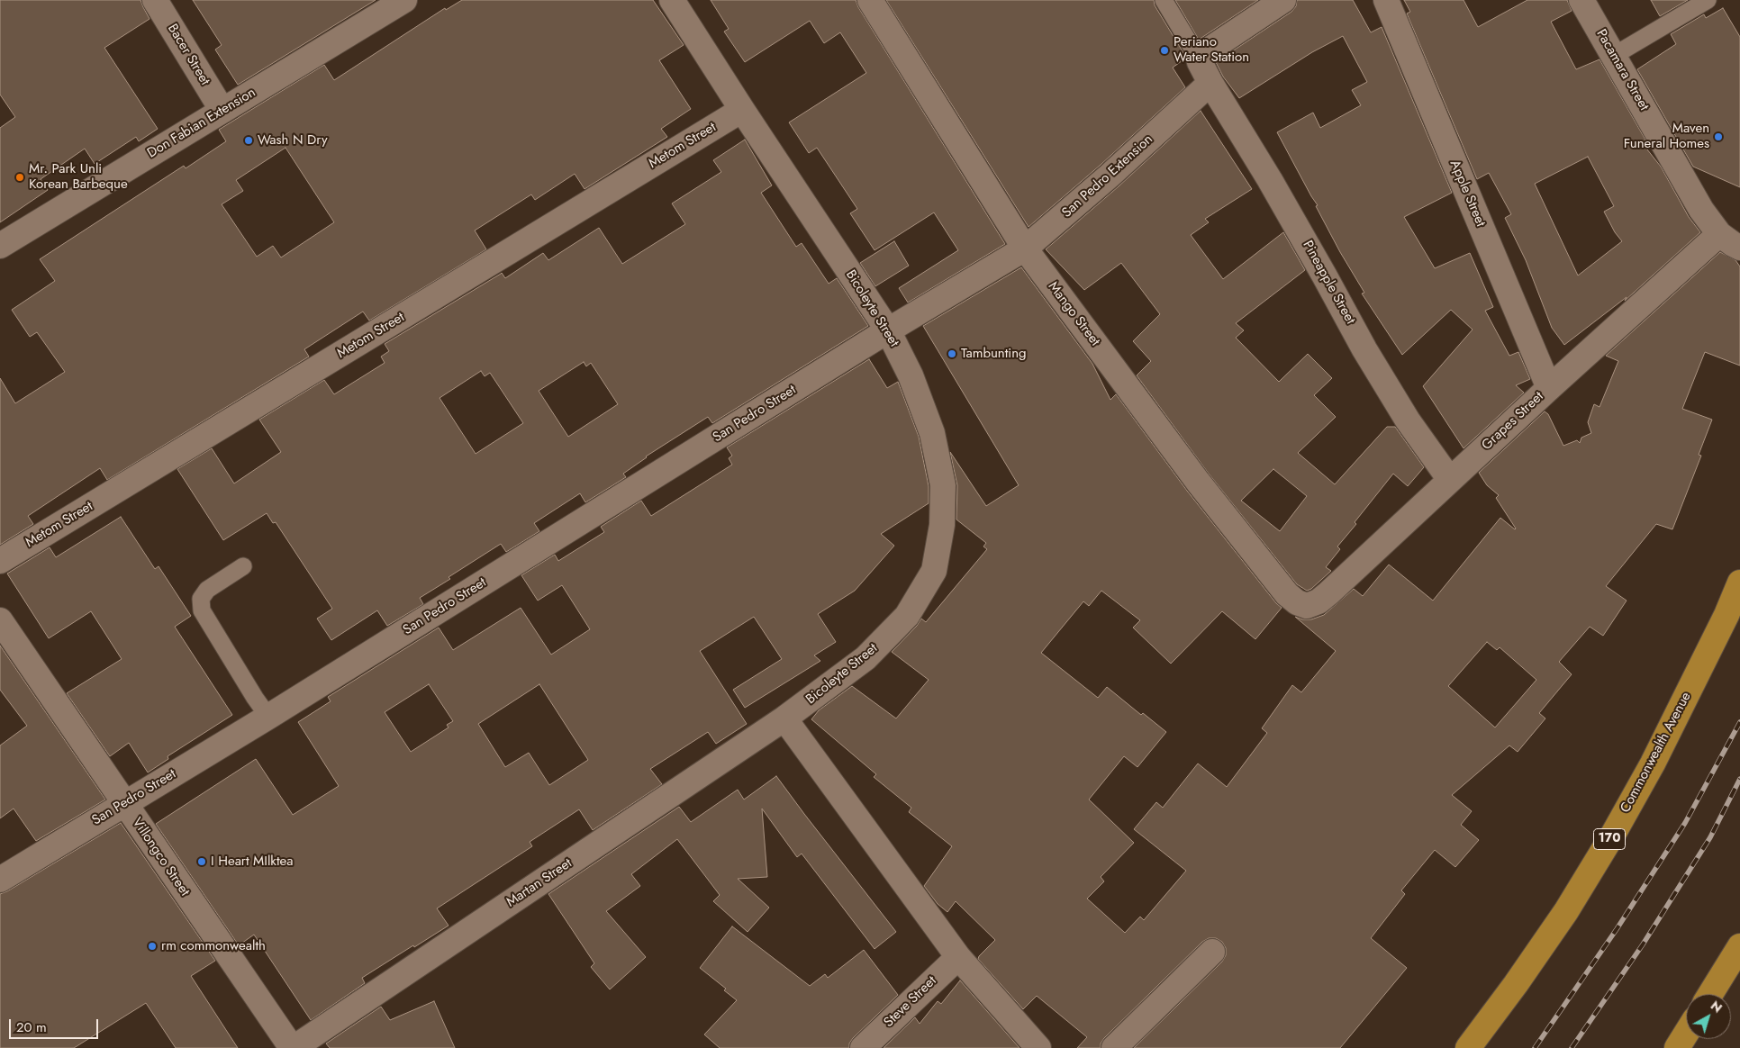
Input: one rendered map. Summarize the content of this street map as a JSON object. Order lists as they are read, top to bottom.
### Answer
{
  "streets": {
    "main road": ["Commonwealth Avenue", "170"],
    "street": [
      "Bacer Street",
      "Pacamara Street",
      "Don Fabian Extension",
      "Metom Street",
      "San Pedro Extension",
      "Apple Street",
      "Pineapple Street",
      "Bicoleyte Street",
      "Mango Street",
      "San Pedro Street",
      "Grapes Street",
      "Villongco Street",
      "Martan Street",
      "Steve Street"
    ]
  },
  "crossings": [
    ["Bacer Street", "Don Fabian Extension"],
    ["Pacamara Street", "Grapes Street"],
    ["Metom Street", "Bicoleyte Street"],
    ["San Pedro Extension", "Pineapple Street"],
    ["San Pedro Extension", "Bicoleyte Street"],
    ["San Pedro Extension", "Mango Street"],
    ["San Pedro Extension", "San Pedro Street"],
    ["Apple Street", "Grapes Street"],
    ["Pineapple Street", "Grapes Street"],
    ["Bicoleyte Street", "San Pedro Street"],
    ["Bicoleyte Street", "Martan Street"],
    ["Mango Street", "Grapes Street"],
    ["San Pedro Street", "Villongco Street"],
    ["Villongco Street", "Martan Street"]
  ],
  "places": [
    "Periano Water Station",
    "Maven Funeral Homes",
    "Wash N Dry",
    "Mr. Park Unli Korean Barbeque",
    "Tambunting",
    "I Heart MIlktea",
    "rm commonwealth"
  ],
  "scale_bar": "20 m",
  "north": "top right"
}
